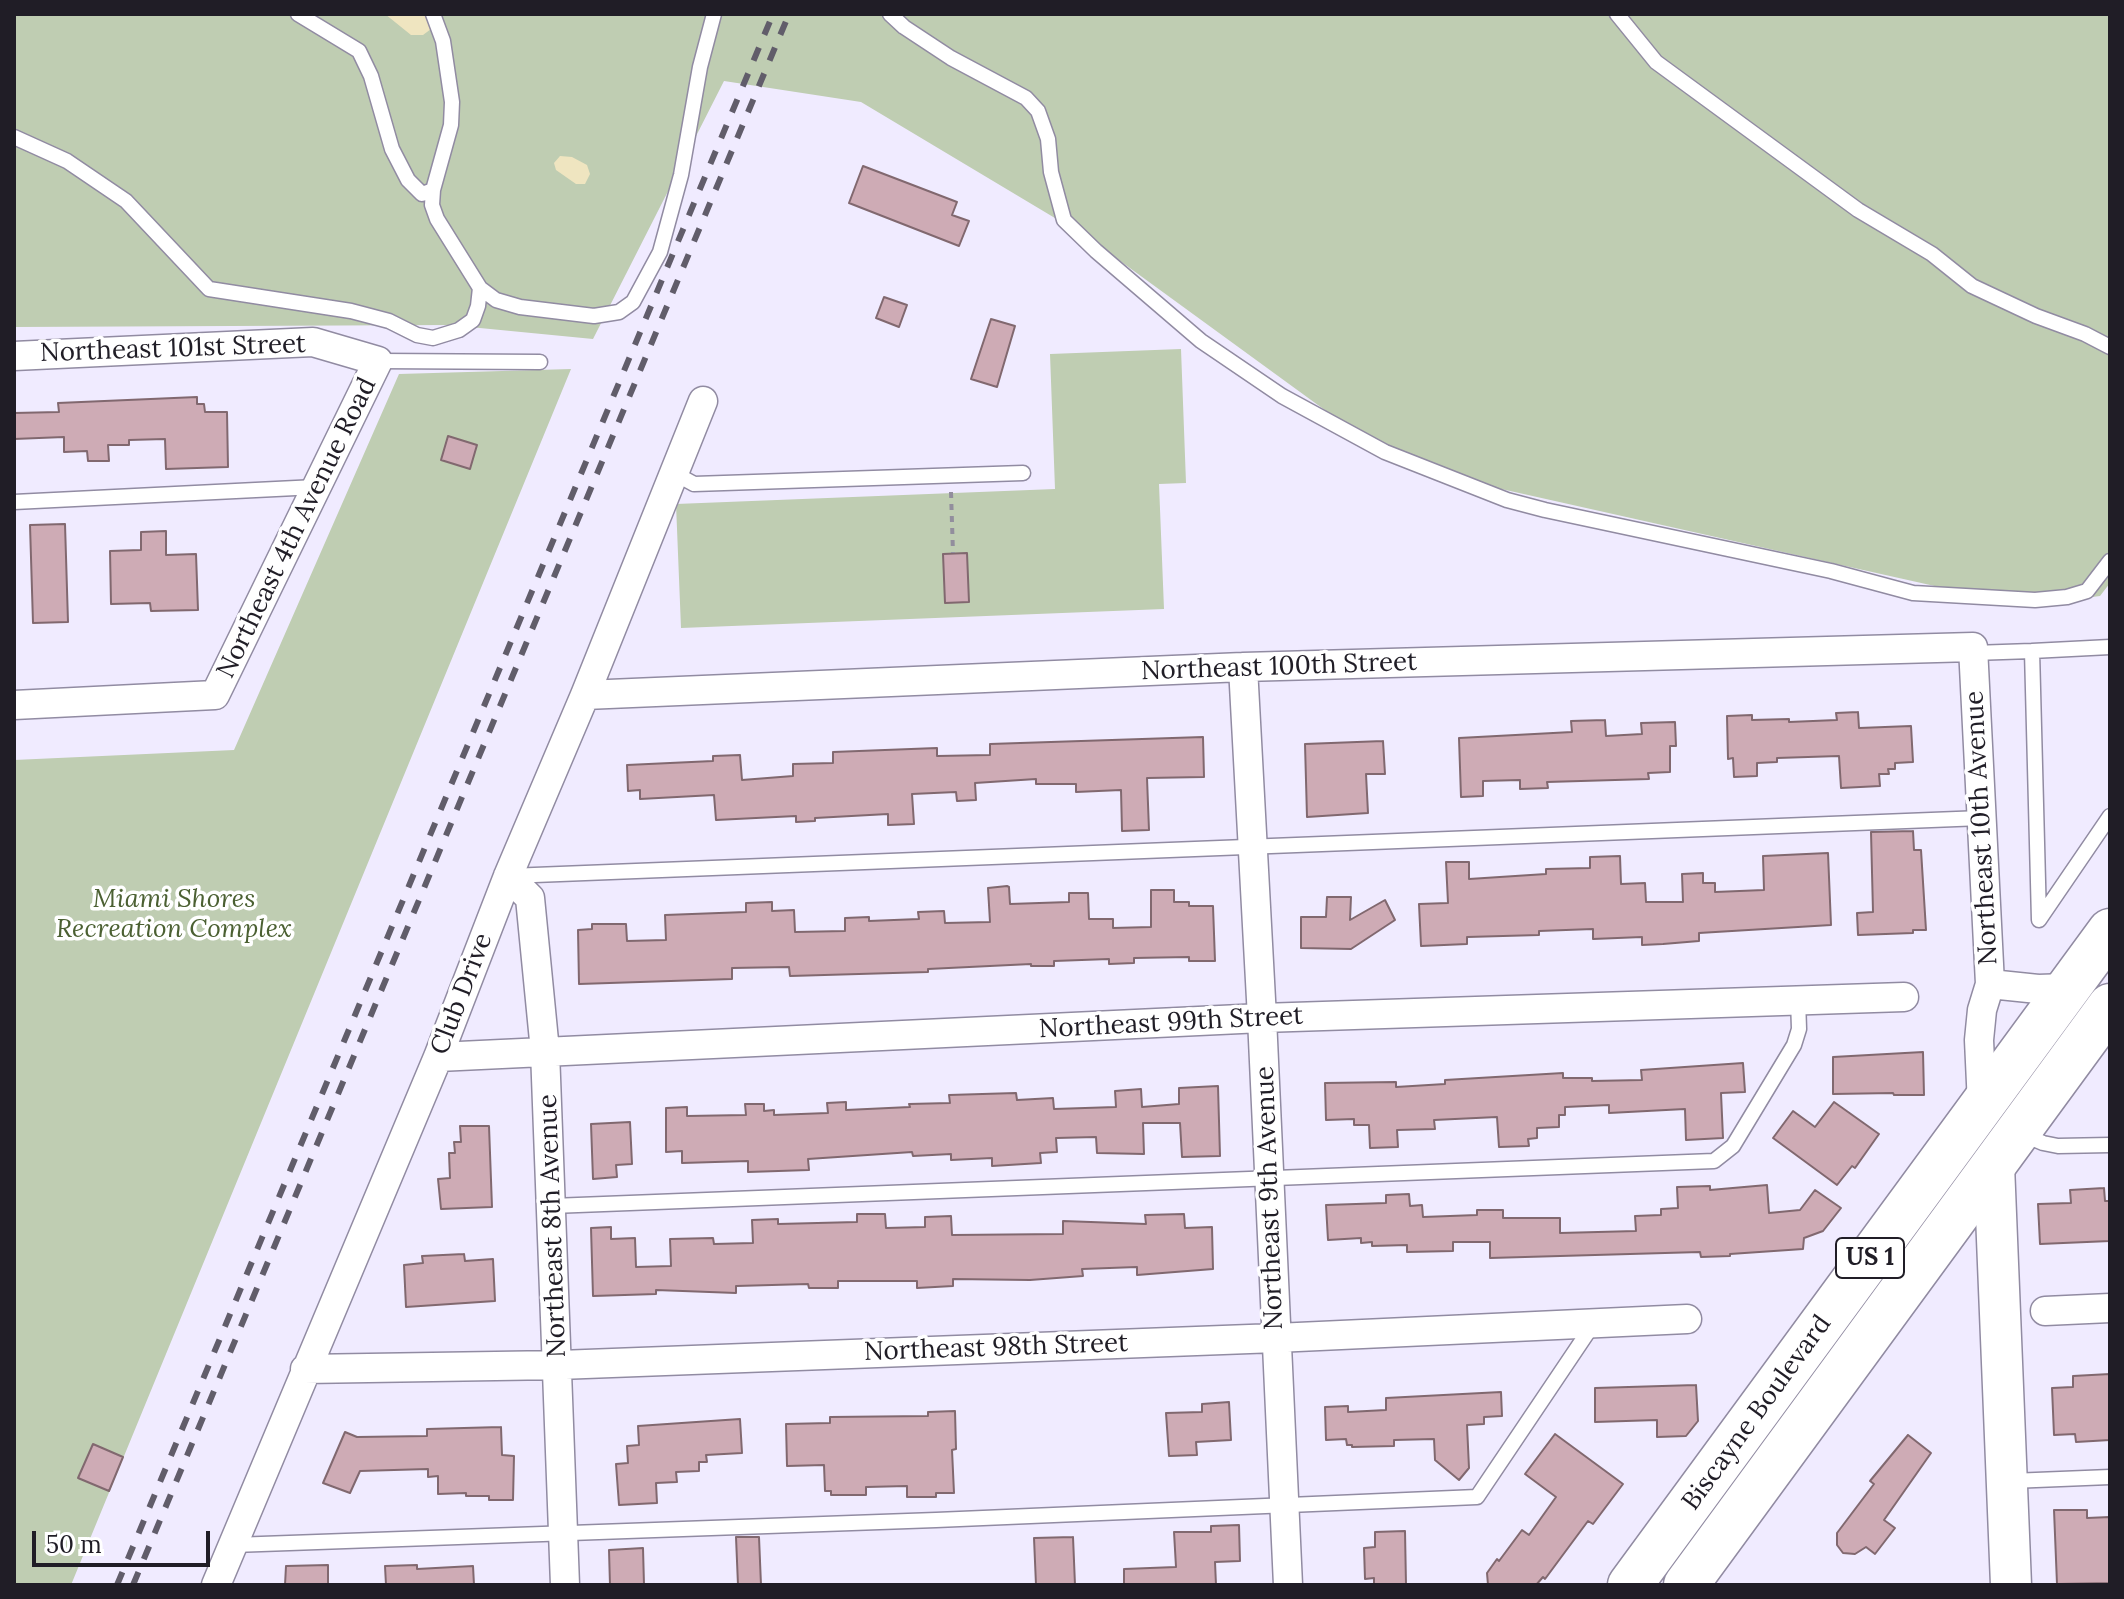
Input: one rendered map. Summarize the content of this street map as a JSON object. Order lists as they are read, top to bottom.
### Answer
{
  "streets": {
    "main road": ["US 1", "Biscayne Boulevard"],
    "street": [
      "Northeast 101st Street",
      "Northeast 4th Avenue Road",
      "Northeast 100th Street",
      "Northeast 10th Avenue",
      "Club Drive",
      "Northeast 99th Street",
      "Northeast 9th Avenue",
      "Northeast 8th Avenue",
      "Northeast 98th Street"
    ]
  },
  "crossings": [
    ["Northeast 101st Street", "Northeast 4th Avenue Road"],
    ["Northeast 100th Street", "Northeast 10th Avenue"],
    ["Northeast 100th Street", "Club Drive"],
    ["Northeast 100th Street", "Northeast 9th Avenue"],
    ["Northeast 10th Avenue", "Biscayne Boulevard"],
    ["Club Drive", "Northeast 99th Street"],
    ["Club Drive", "Northeast 8th Avenue"],
    ["Club Drive", "Northeast 98th Street"],
    ["Northeast 99th Street", "Northeast 9th Avenue"],
    ["Northeast 99th Street", "Northeast 8th Avenue"],
    ["Northeast 9th Avenue", "Northeast 98th Street"],
    ["Northeast 8th Avenue", "Northeast 98th Street"]
  ],
  "parks": ["Miami Shores Recreation Complex"],
  "scale_bar": "50 m"
}
